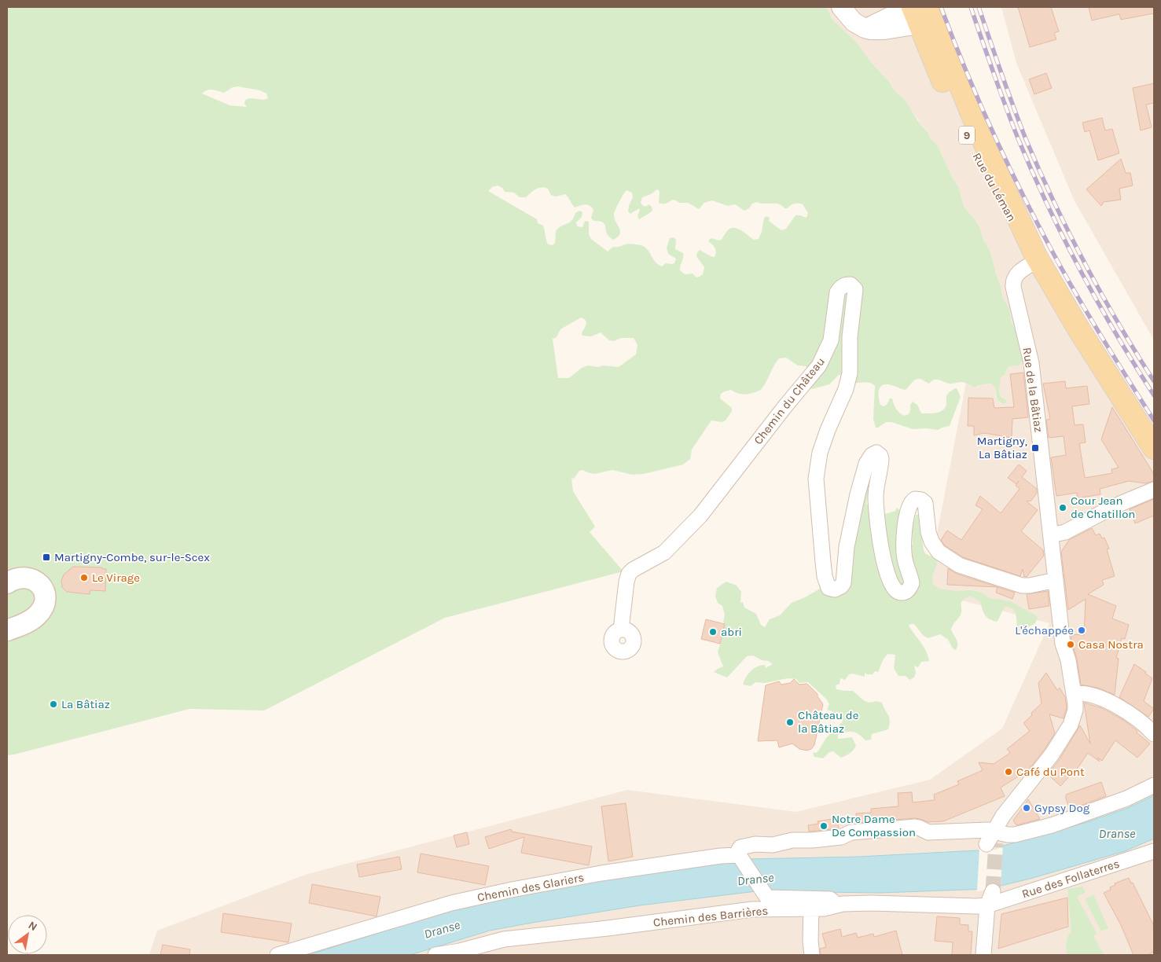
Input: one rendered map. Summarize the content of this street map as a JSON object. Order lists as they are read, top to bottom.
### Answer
{
  "streets": {
    "main road": ["9", "Rue du Léman"],
    "street": [
      "Rue de la Bâtiaz",
      "Chemin du Château",
      "Rue des Follaterres",
      "Chemin des Glariers",
      "Chemin des Barrières"
    ]
  },
  "crossings": [
    ["Rue du Léman", "Rue de la Bâtiaz"],
    ["Rue de la Bâtiaz", "Chemin du Château"],
    ["Rue des Follaterres", "Chemin des Barrières"]
  ],
  "water": ["Dranse"],
  "places": {
    "transit": ["Martigny, La Bâtiaz", "Martigny-Combe, sur-le-Scex"],
    "other": [
      "Cour Jean de Chatillon",
      "Le Virage",
      "L'échappée",
      "abri",
      "Casa Nostra",
      "La Bâtiaz",
      "Château de la Bâtiaz",
      "Café du Pont",
      "Gypsy Dog",
      "Notre Dame De Compassion"
    ]
  },
  "north": "top right"
}
